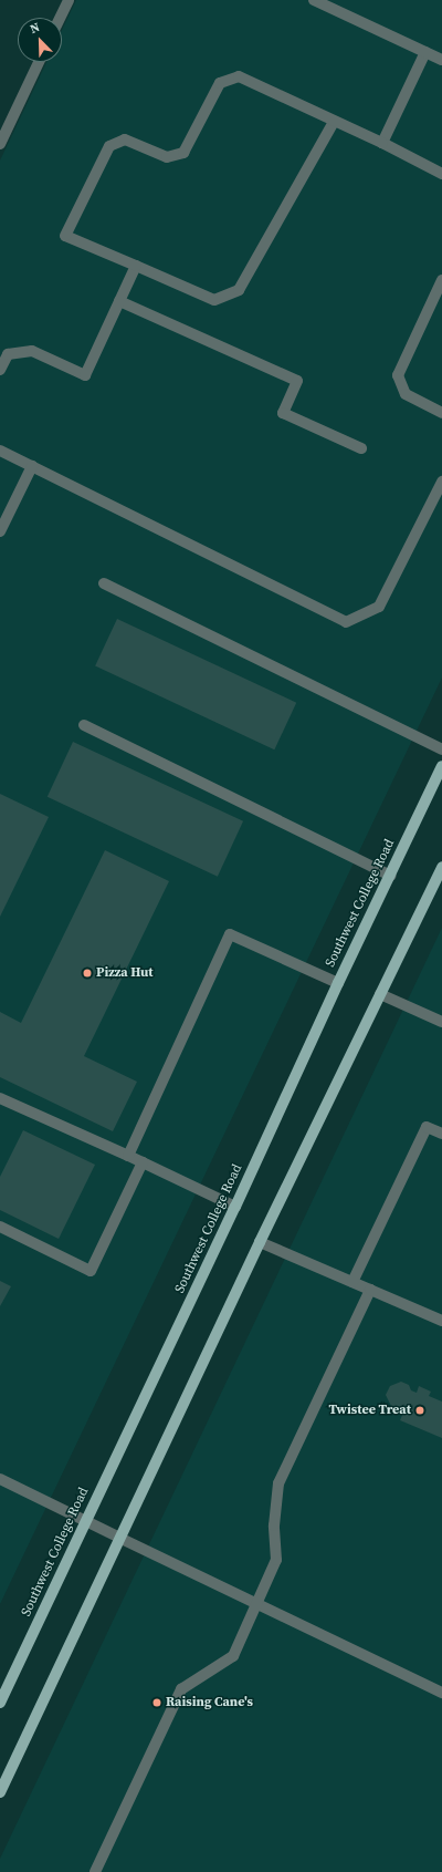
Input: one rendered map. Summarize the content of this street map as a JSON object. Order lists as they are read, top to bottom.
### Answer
{
  "streets": {
    "main road": ["Southwest College Road"]
  },
  "places": ["Pizza Hut", "Twistee Treat", "Raising Cane's"],
  "north": "top left"
}
